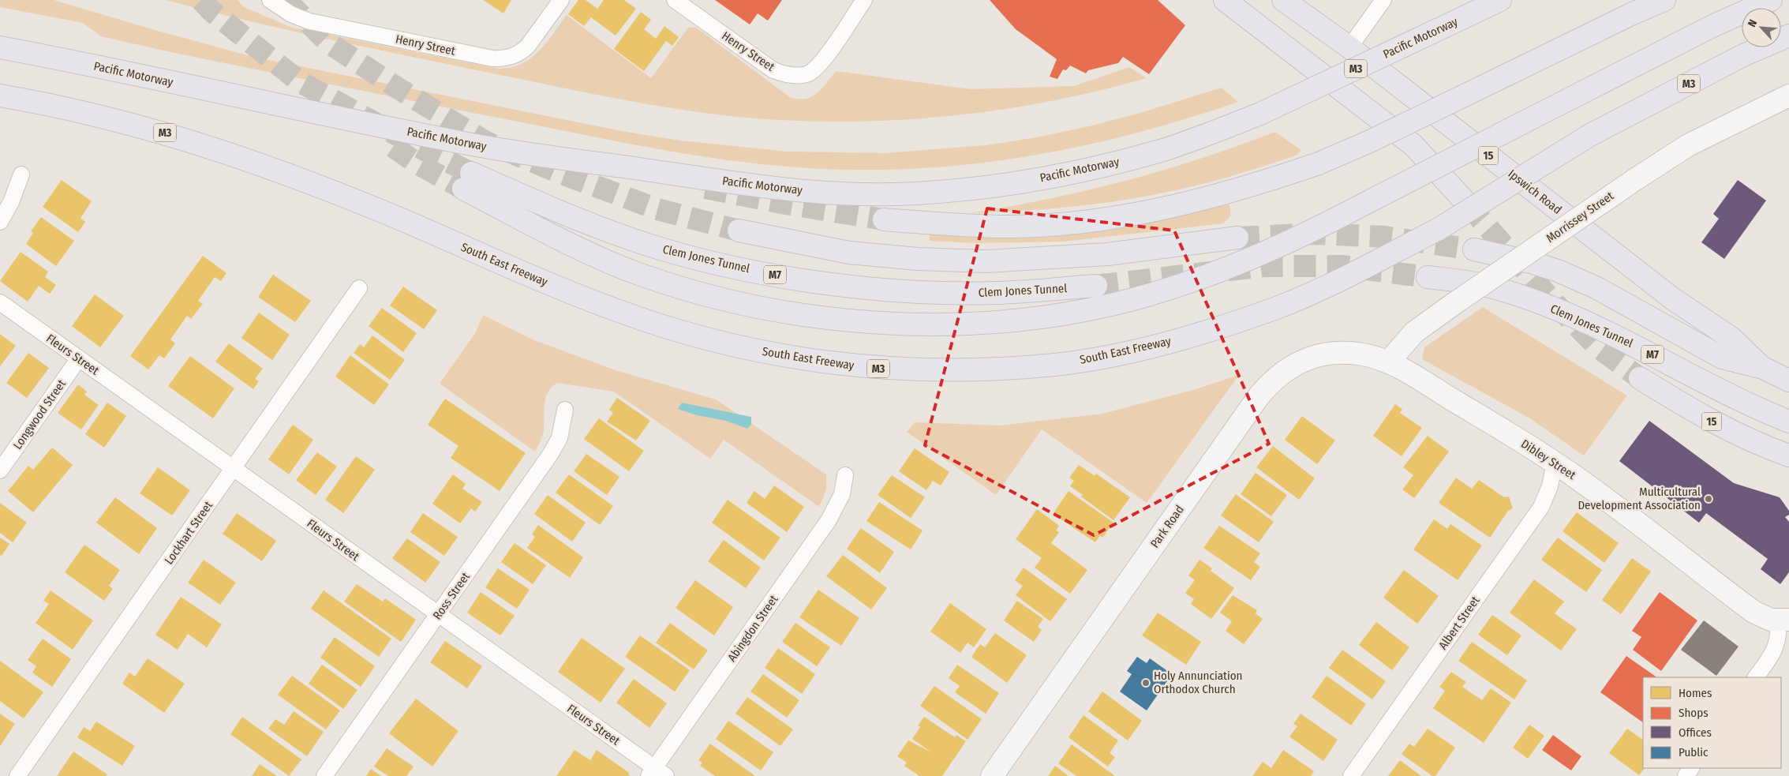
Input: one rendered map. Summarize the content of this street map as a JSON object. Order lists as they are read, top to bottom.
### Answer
{
  "streets": {
    "highway": [
      "Pacific Motorway",
      "M3",
      "15",
      "Ipswich Road",
      "Clem Jones Tunnel",
      "South East Freeway",
      "M7"
    ],
    "street": [
      "Henry Street",
      "Morrissey Street",
      "Fleurs Street",
      "Longwood Street",
      "Dibley Street",
      "Park Road",
      "Lockhart Street",
      "Ross Street",
      "Albert Street",
      "Abingdon Street"
    ]
  },
  "crossings": [
    ["Ipswich Road", "M7"],
    ["Morrissey Street", "Dibley Street"],
    ["Morrissey Street", "Park Road"],
    ["Fleurs Street", "Longwood Street"],
    ["Fleurs Street", "Lockhart Street"],
    ["Fleurs Street", "Ross Street"],
    ["Fleurs Street", "Abingdon Street"],
    ["Dibley Street", "Park Road"],
    ["Dibley Street", "Albert Street"]
  ],
  "places": ["Multicultural Development Association", "Holy Annunciation Orthodox Church"],
  "legend": [
    "Homes",
    "Shops",
    "Offices",
    "Public"
  ],
  "north": "top left"
}
